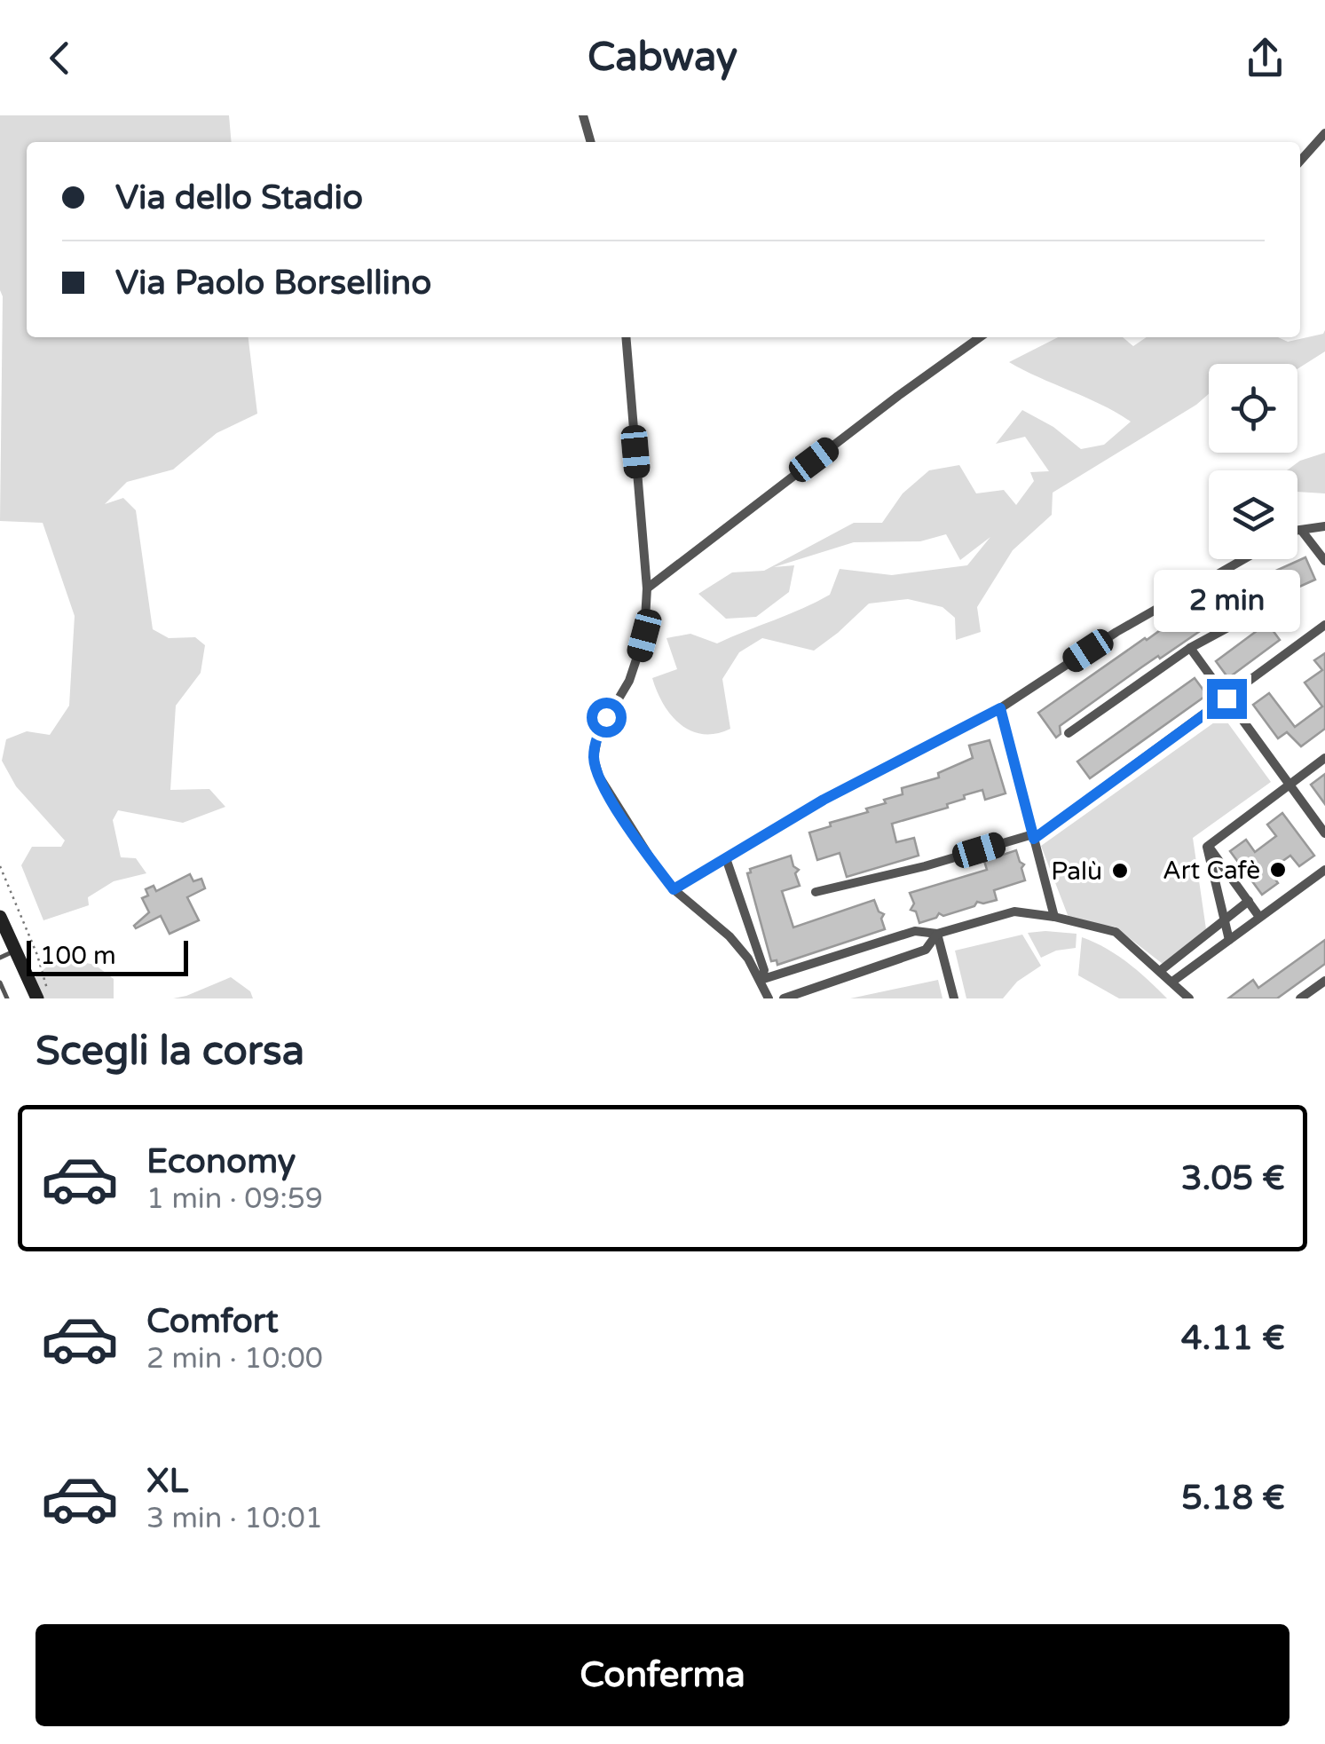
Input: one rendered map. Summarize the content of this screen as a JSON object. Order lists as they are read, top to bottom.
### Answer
{
  "places": ["Art Cafè", "Palù"],
  "scale_bar": "100 m",
  "page": {
    "header": "Cabway",
    "banner": ["Via dello Stadio", "Via Paolo Borsellino"],
    "bubble": "2 min",
    "scale": "100 m",
    "heading": "Scegli la corsa",
    "list": [
      {
        "name": "Economy",
        "note": "1 min · 09:59",
        "value": "3.05 €"
      },
      {
        "name": "Comfort",
        "note": "2 min · 10:00",
        "value": "4.11 €"
      },
      {
        "name": "XL",
        "note": "3 min · 10:01",
        "value": "5.18 €"
      }
    ],
    "buttons": "Conferma"
  }
}
